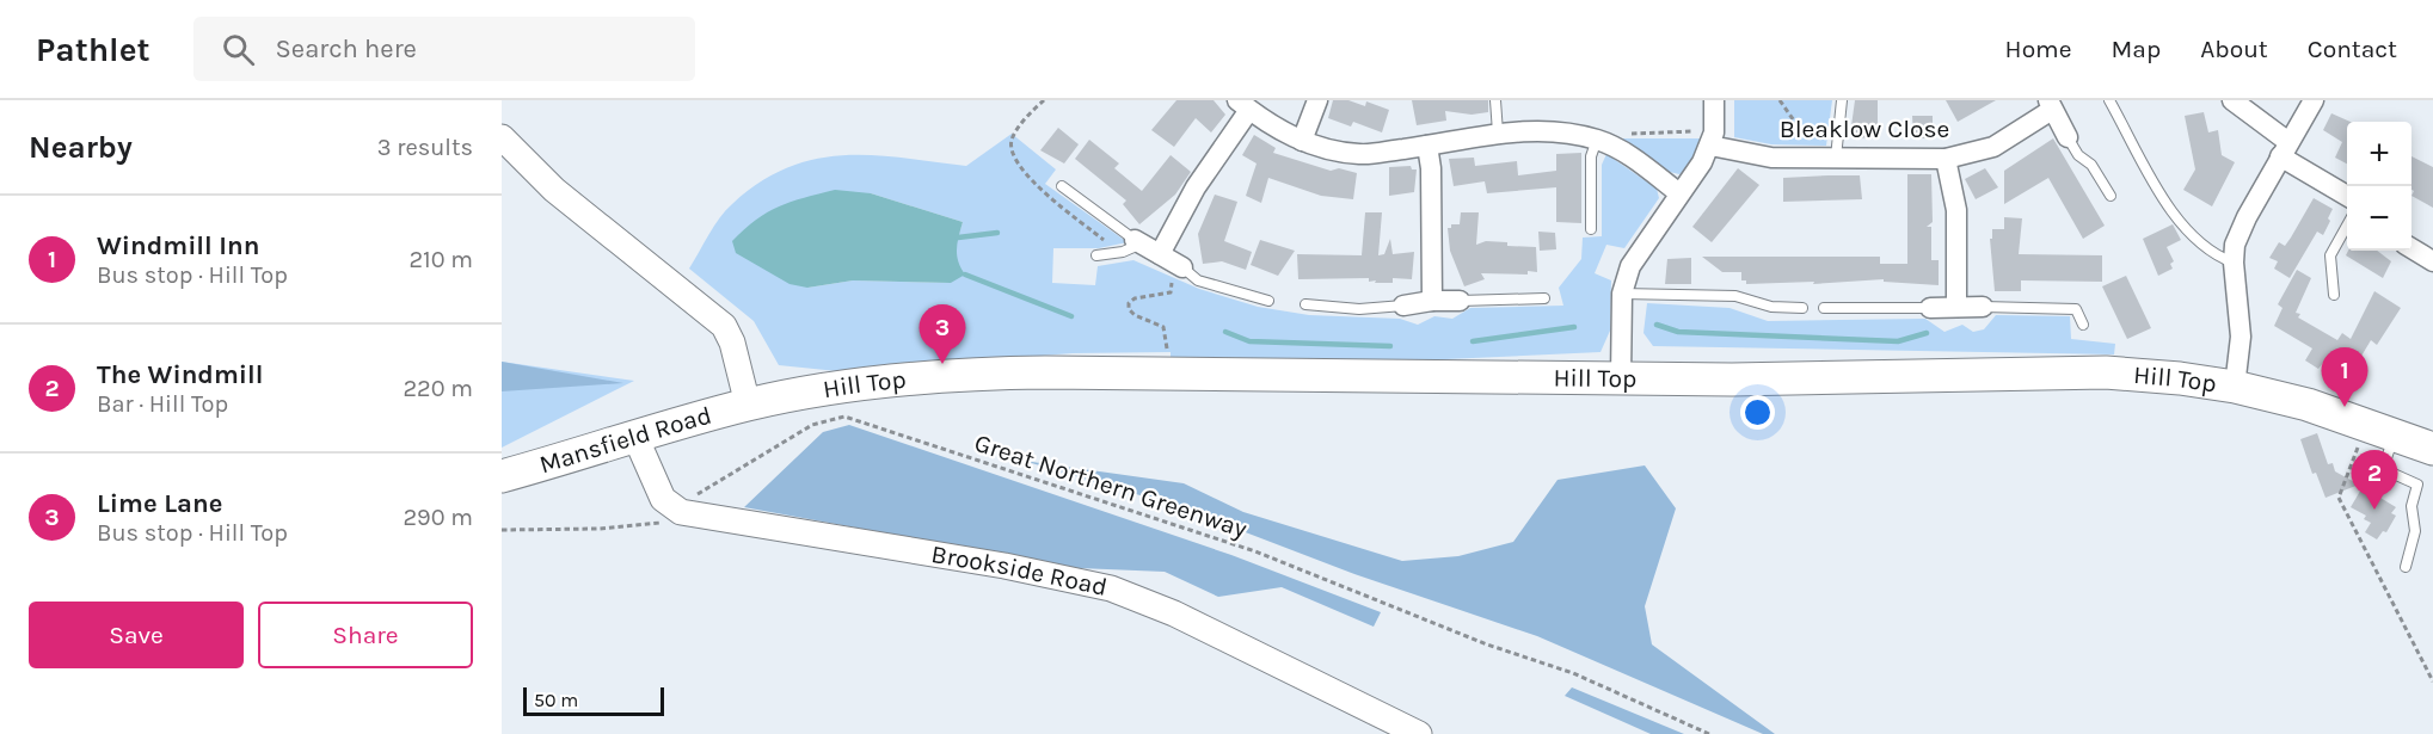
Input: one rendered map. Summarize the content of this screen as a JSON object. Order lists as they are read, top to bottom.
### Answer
{
  "streets": {
    "main road": ["Hill Top", "Mansfield Road"],
    "street": ["Bleaklow Close", "Brookside Road"],
    "path": ["Great Northern Greenway"]
  },
  "crossings": [
    ["Hill Top", "Mansfield Road"],
    ["Great Northern Greenway", "Brookside Road"]
  ],
  "scale_bar": "50 m",
  "page": {
    "header": "Pathlet",
    "search": "Search here",
    "nav": [
      "Home",
      "Map",
      "About",
      "Contact"
    ],
    "heading": ["Nearby", "3 results"],
    "map_buttons": ["+", "−"],
    "list": [
      {
        "mark": "1",
        "name": "Windmill Inn",
        "note": "Bus stop · Hill Top",
        "value": "210 m"
      },
      {
        "mark": "2",
        "name": "The Windmill",
        "note": "Bar · Hill Top",
        "value": "220 m"
      },
      {
        "mark": "3",
        "name": "Lime Lane",
        "note": "Bus stop · Hill Top",
        "value": "290 m"
      }
    ],
    "pins": ["3", "1", "2"],
    "buttons": ["Save", "Share"],
    "scale": "50 m"
  }
}
